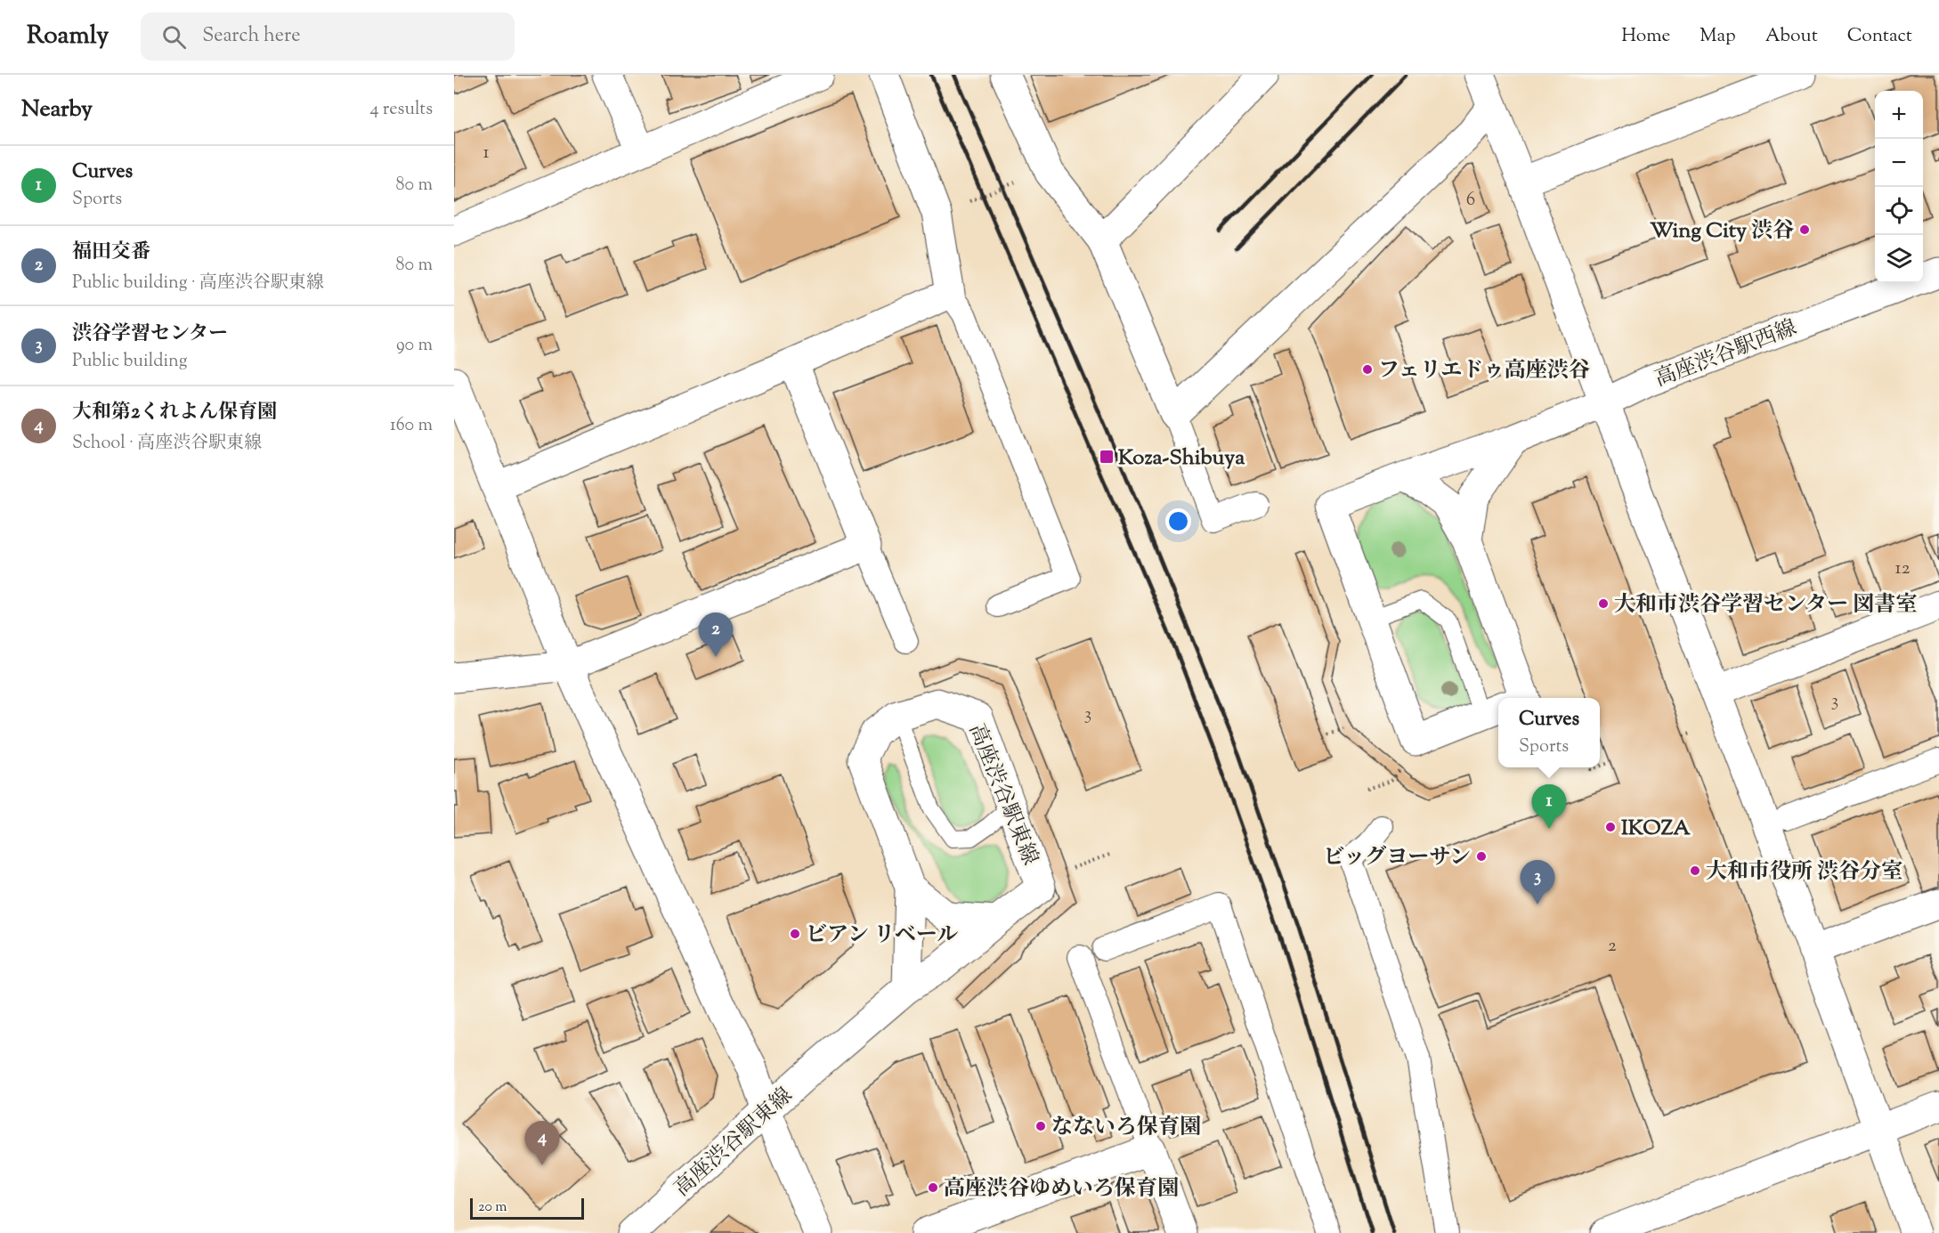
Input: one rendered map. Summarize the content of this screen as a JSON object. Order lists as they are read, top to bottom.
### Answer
{
  "streets": {
    "street": ["高座渋谷駅西線", "高座渋谷駅東線"]
  },
  "places": {
    "other": [
      "Wing City 渋谷",
      "フェリエドゥ高座渋谷",
      "大和市渋谷学習センター 図書室",
      "IKOZA",
      "ビッグヨーサン",
      "大和市役所 渋谷分室",
      "ビアン リベール",
      "なないろ保育園",
      "高座渋谷ゆめいろ保育園"
    ],
    "transit": ["Koza-Shibuya"]
  },
  "house_numbers": [
    "1",
    "6",
    "12",
    "3",
    "3",
    "2"
  ],
  "scale_bar": "20 m",
  "page": {
    "header": "Roamly",
    "search": "Search here",
    "nav": [
      "Home",
      "Map",
      "About",
      "Contact"
    ],
    "heading": ["Nearby", "4 results"],
    "map_buttons": ["+", "−"],
    "list": [
      {
        "mark": "1",
        "name": "Curves",
        "note": "Sports",
        "value": "80 m"
      },
      {
        "mark": "2",
        "name": "福田交番",
        "note": "Public building · 高座渋谷駅東線",
        "value": "80 m"
      },
      {
        "mark": "3",
        "name": "渋谷学習センター",
        "note": "Public building",
        "value": "90 m"
      },
      {
        "mark": "4",
        "name": "大和第2くれよん保育園",
        "note": "School · 高座渋谷駅東線",
        "value": "160 m"
      }
    ],
    "pins": [
      "2",
      "1",
      "3",
      "4"
    ],
    "popup": ["Curves", "Sports"],
    "scale": "20 m"
  }
}
